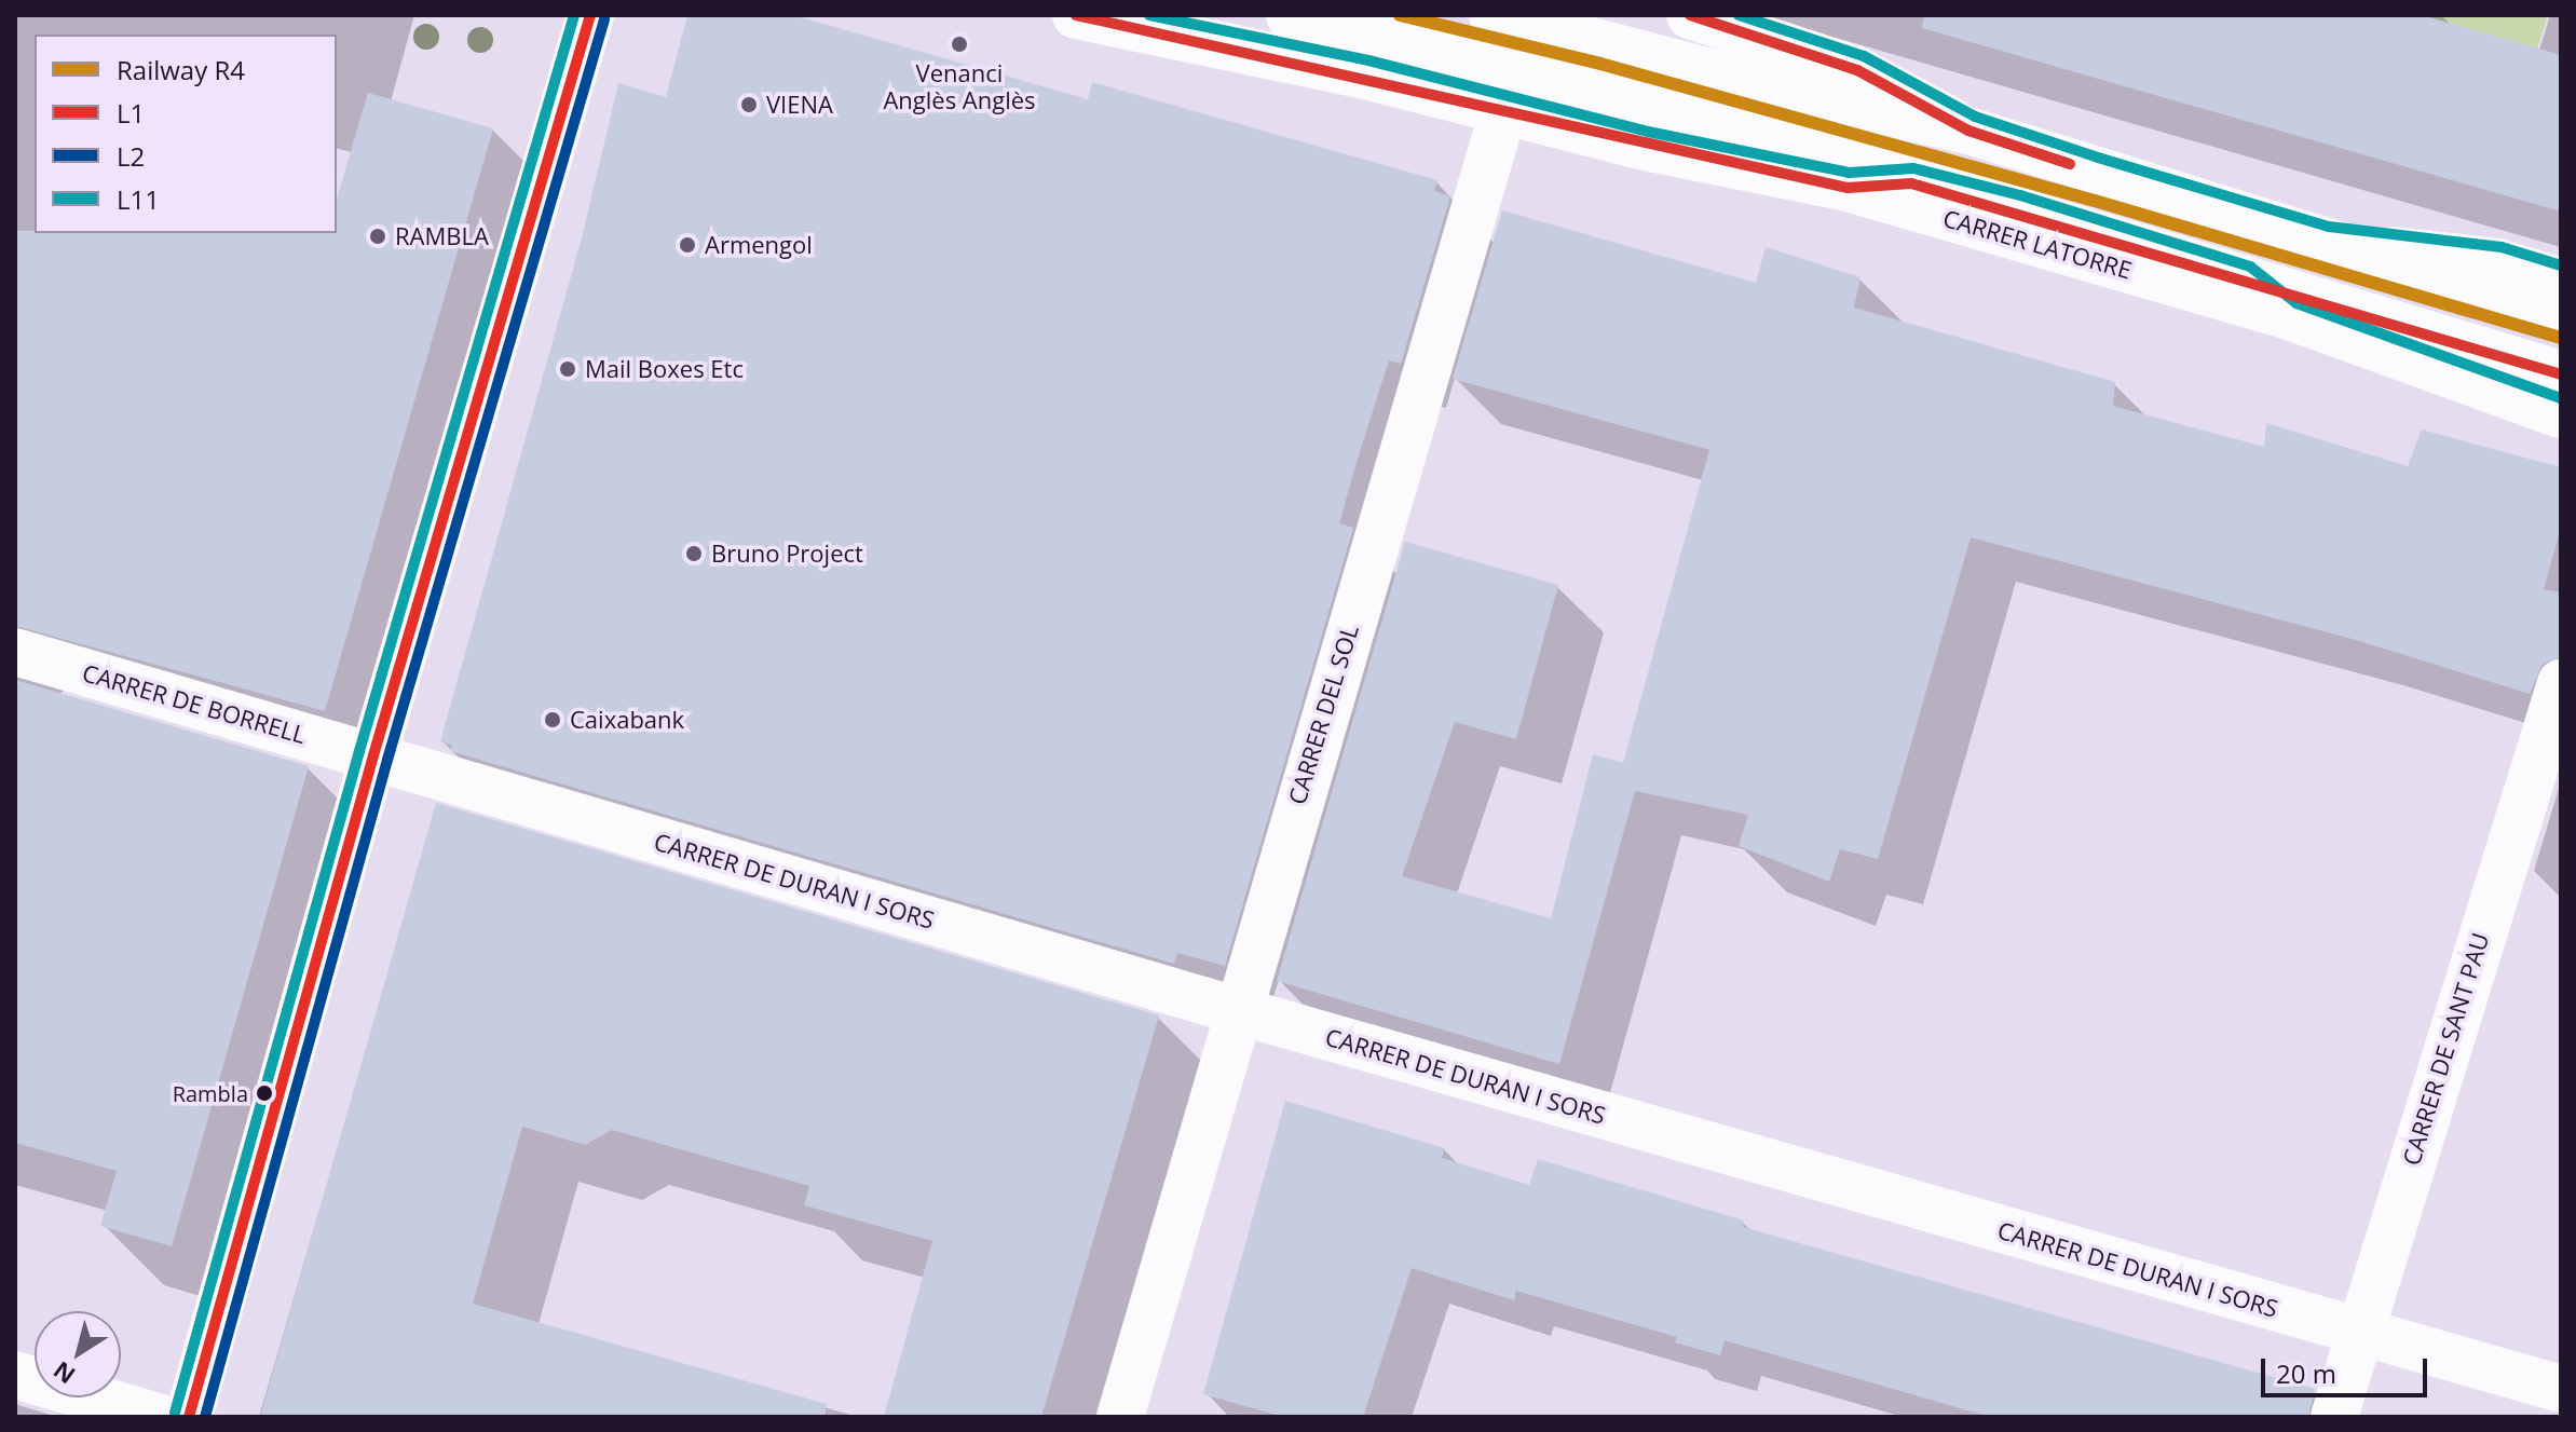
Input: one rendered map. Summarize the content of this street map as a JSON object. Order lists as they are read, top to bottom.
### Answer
{
  "streets": {
    "street": [
      "CARRER LATORRE",
      "CARRER DE BORRELL",
      "CARRER DEL SOL",
      "CARRER DE DURAN I SORS",
      "CARRER DE SANT PAU"
    ]
  },
  "crossings": [
    ["CARRER DE BORRELL", "CARRER DE DURAN I SORS"],
    ["CARRER DEL SOL", "CARRER DE DURAN I SORS"],
    ["CARRER DE DURAN I SORS", "CARRER DE SANT PAU"]
  ],
  "places": [
    "Venanci Anglès Anglès",
    "VIENA",
    "RAMBLA",
    "Armengol",
    "Mail Boxes Etc",
    "Bruno Project",
    "Caixabank",
    "Rambla"
  ],
  "lines": [
    "rail line R4",
    "transit line L1",
    "transit line L11",
    "transit line L2"
  ],
  "legend": [
    "Railway R4",
    "L1",
    "L2",
    "L11"
  ],
  "scale_bar": "20 m",
  "north": "bottom left"
}
